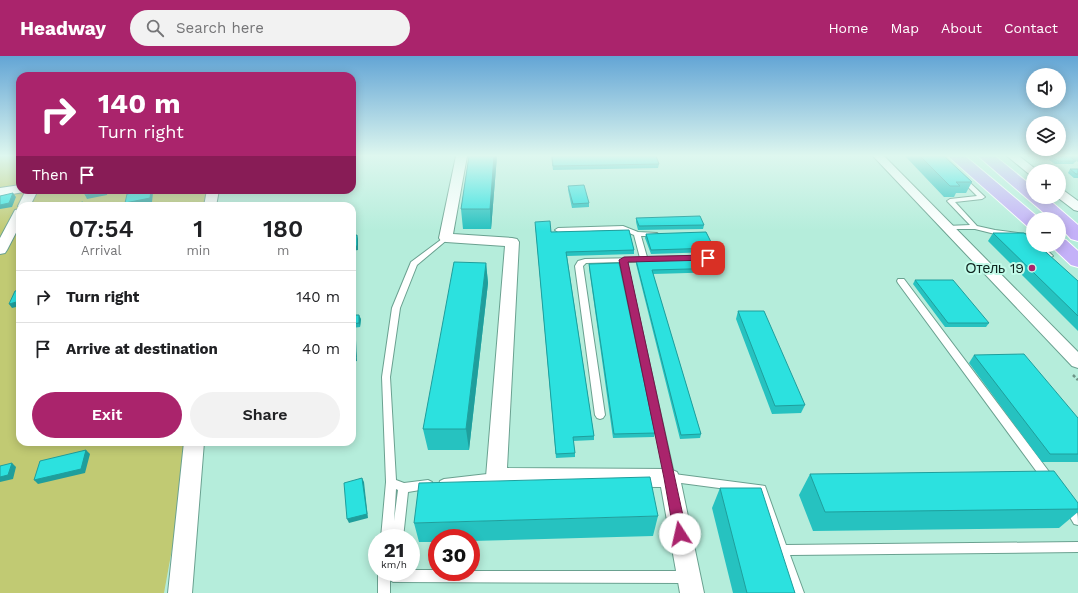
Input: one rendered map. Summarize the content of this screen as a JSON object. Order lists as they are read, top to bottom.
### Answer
{
  "places": ["Отель 19"],
  "page": {
    "header": "Headway",
    "search": "Search here",
    "nav": [
      "Home",
      "Map",
      "About",
      "Contact"
    ],
    "map_buttons": ["+", "−"],
    "turn": ["140 m", "Turn right"],
    "then": "Then",
    "eta": [
      "07:54",
      "Arrival",
      "1",
      "min",
      "180",
      "m"
    ],
    "list": [
      {
        "name": "Turn right",
        "value": "140 m"
      },
      {
        "name": "Arrive at destination",
        "value": "40 m"
      }
    ],
    "buttons": ["Exit", "Share"],
    "speed": "21 km/h",
    "limit": "30"
  }
}
